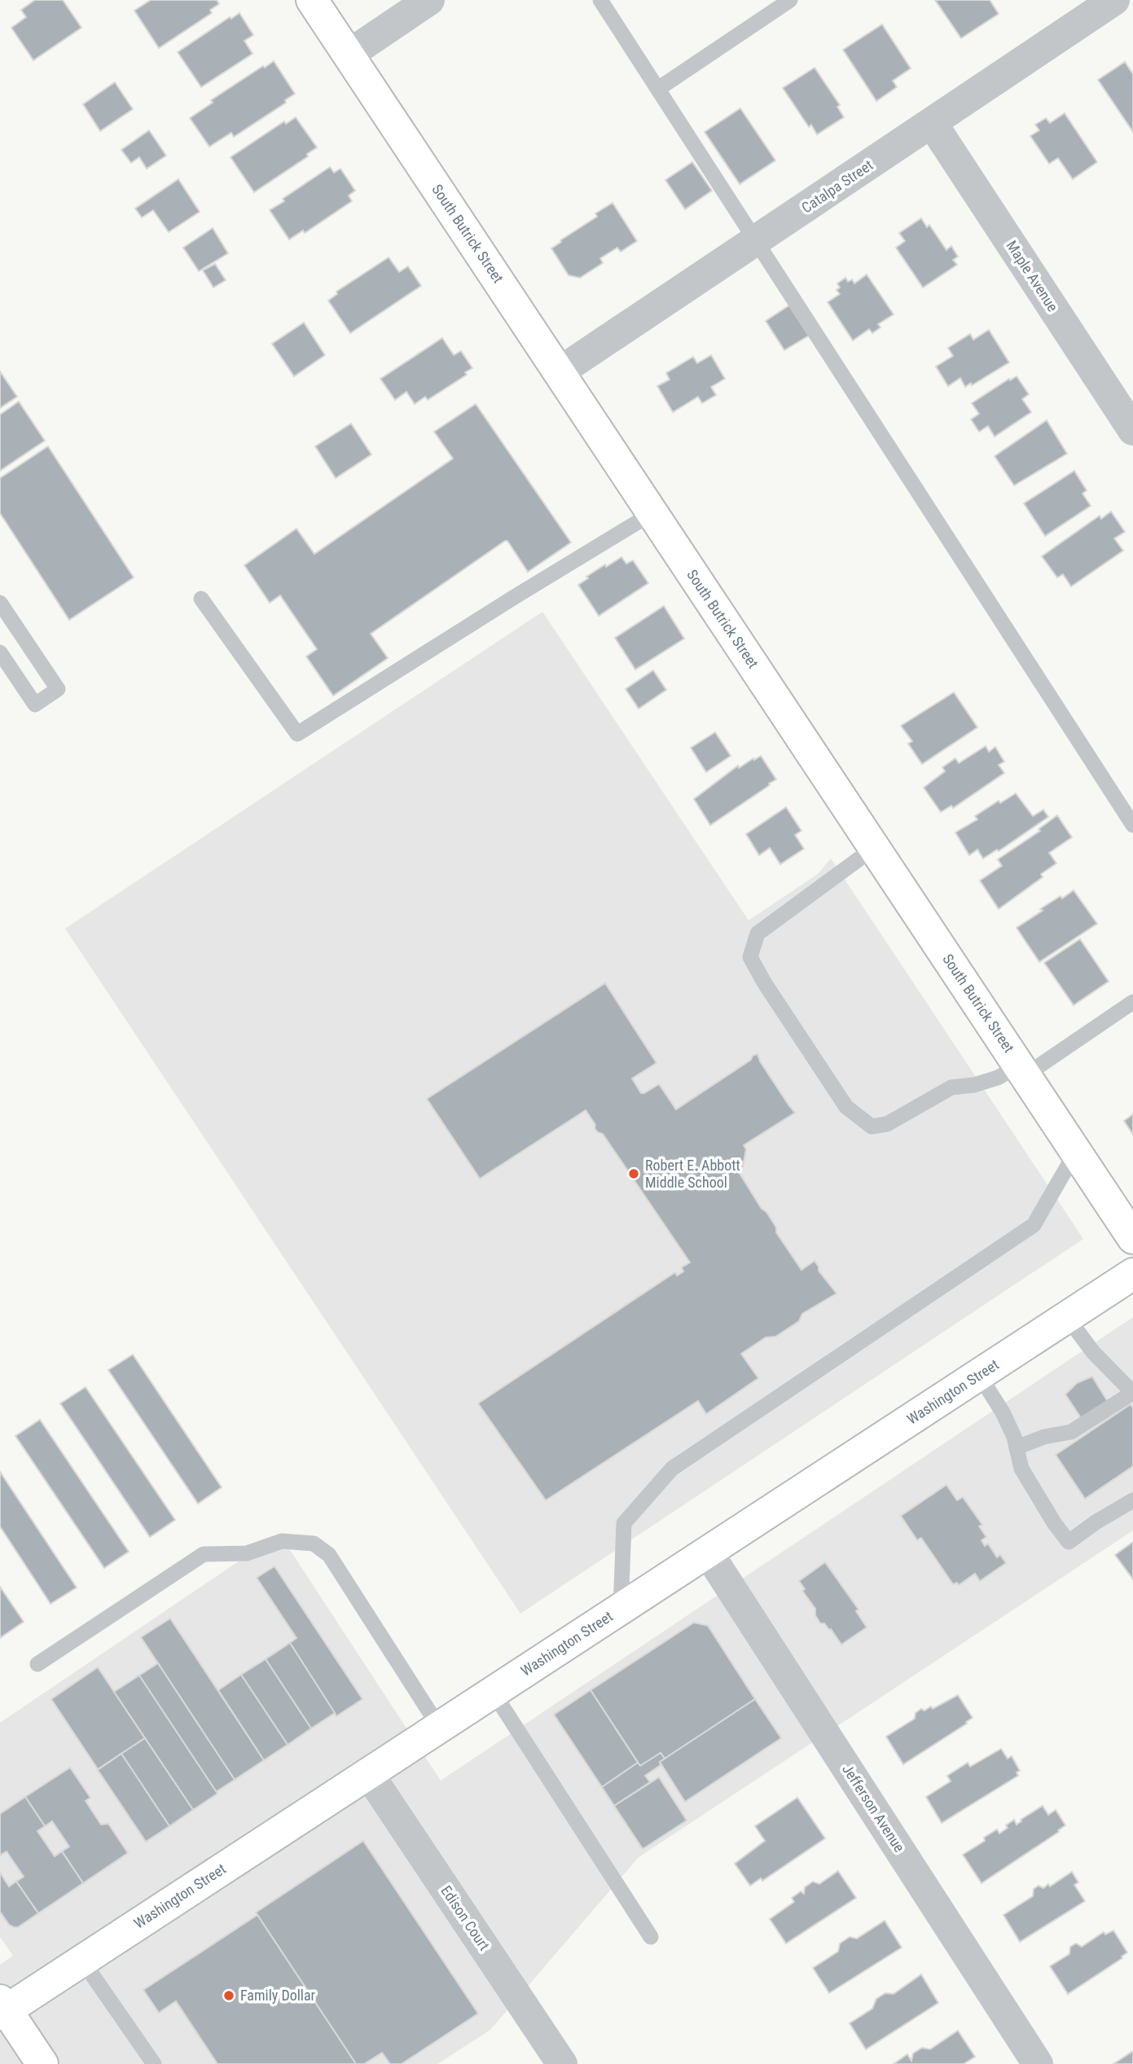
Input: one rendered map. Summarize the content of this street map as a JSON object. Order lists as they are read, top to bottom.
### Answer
{
  "streets": {
    "street": [
      "Catalpa Street",
      "South Butrick Street",
      "Maple Avenue",
      "Washington Street",
      "Jefferson Avenue",
      "Edison Court"
    ]
  },
  "crossings": [
    ["Catalpa Street", "South Butrick Street"],
    ["Catalpa Street", "Maple Avenue"],
    ["Washington Street", "Jefferson Avenue"],
    ["Washington Street", "Edison Court"]
  ],
  "places": ["Robert E. Abbott Middle School", "Family Dollar"]
}
